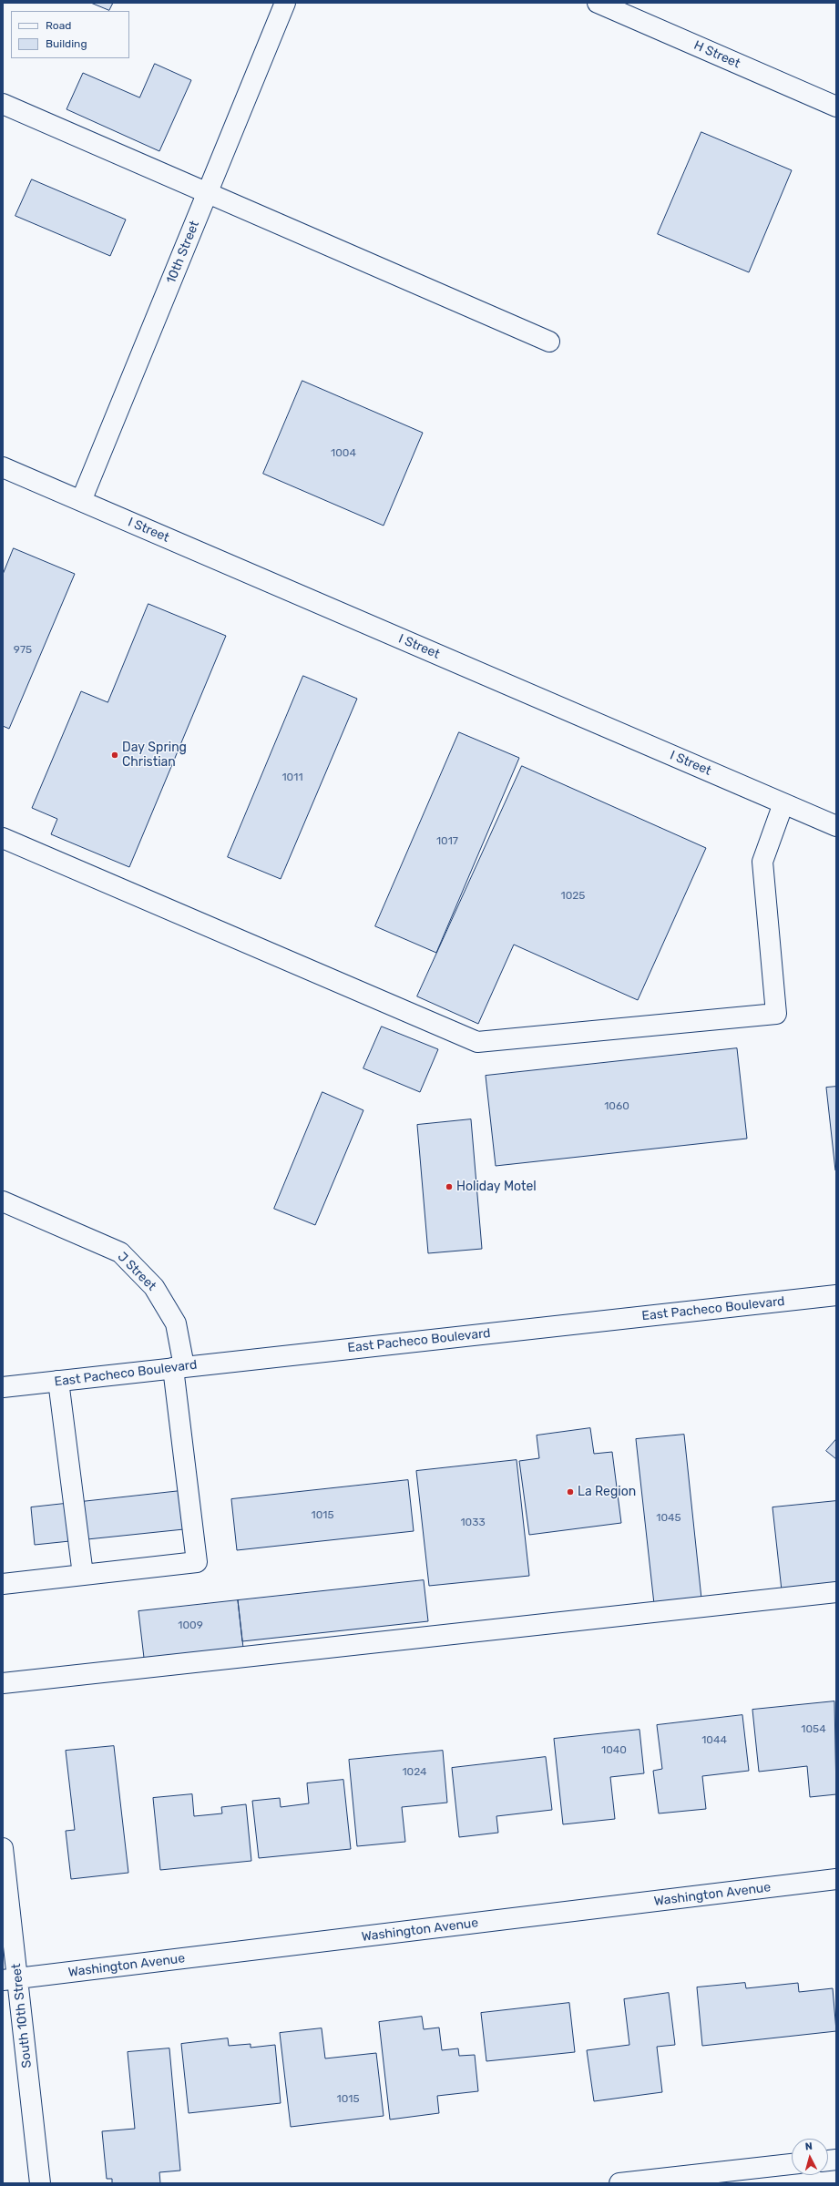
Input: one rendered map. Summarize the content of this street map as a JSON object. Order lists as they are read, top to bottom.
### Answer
{
  "streets": {
    "main road": [
      "H Street",
      "10th Street",
      "I Street",
      "J Street",
      "East Pacheco Boulevard",
      "Washington Avenue",
      "South 10th Street"
    ]
  },
  "crossings": [
    ["10th Street", "I Street"],
    ["J Street", "East Pacheco Boulevard"],
    ["Washington Avenue", "South 10th Street"]
  ],
  "places": ["Day Spring Christian", "Holiday Motel", "La Region"],
  "house_numbers": [
    "1004",
    "975",
    "1011",
    "1017",
    "1025",
    "1060",
    "1015",
    "1045",
    "1033",
    "1009",
    "1054",
    "1044",
    "1040",
    "1024",
    "1015"
  ],
  "legend": ["Road", "Building"],
  "north": "top"
}
